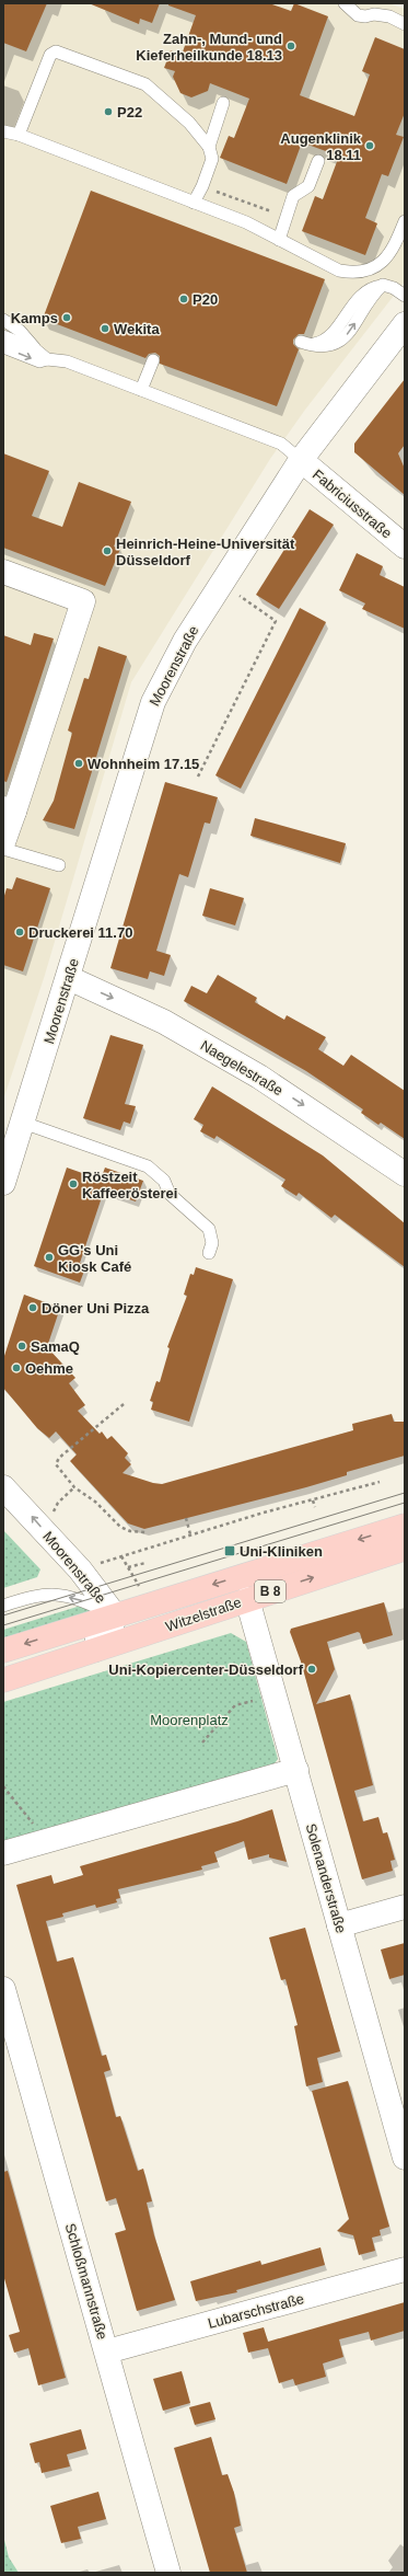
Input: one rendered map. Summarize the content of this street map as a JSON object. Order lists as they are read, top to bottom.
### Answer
{
  "streets": {
    "main road": ["B 8", "Witzelstraße"],
    "street": [
      "Fabriciusstraße",
      "Moorenstraße",
      "Naegelestraße",
      "Solenanderstraße",
      "Schloßmannstraße",
      "Lubarschstraße"
    ]
  },
  "crossings": [
    ["Fabriciusstraße", "Moorenstraße"],
    ["Moorenstraße", "Naegelestraße"],
    ["Moorenstraße", "Witzelstraße"],
    ["Witzelstraße", "Solenanderstraße"],
    ["Schloßmannstraße", "Lubarschstraße"]
  ],
  "one_way": ["Naegelestraße"],
  "parks": ["Moorenplatz"],
  "places": {
    "other": [
      "Zahn-, Mund- und Kieferheilkunde 18.13",
      "P22",
      "Augenklinik 18.11",
      "P20",
      "Kamps",
      "Wekita",
      "Heinrich-Heine-Universität Düsseldorf",
      "Wohnheim 17.15",
      "Druckerei 11.70",
      "Röstzeit Kaffeerösterei",
      "GG's Uni Kiosk Café",
      "Döner Uni Pizza",
      "SamaQ",
      "Oehme",
      "Uni-Kopiercenter-Düsseldorf"
    ],
    "transit": ["Uni-Kliniken"]
  }
}
